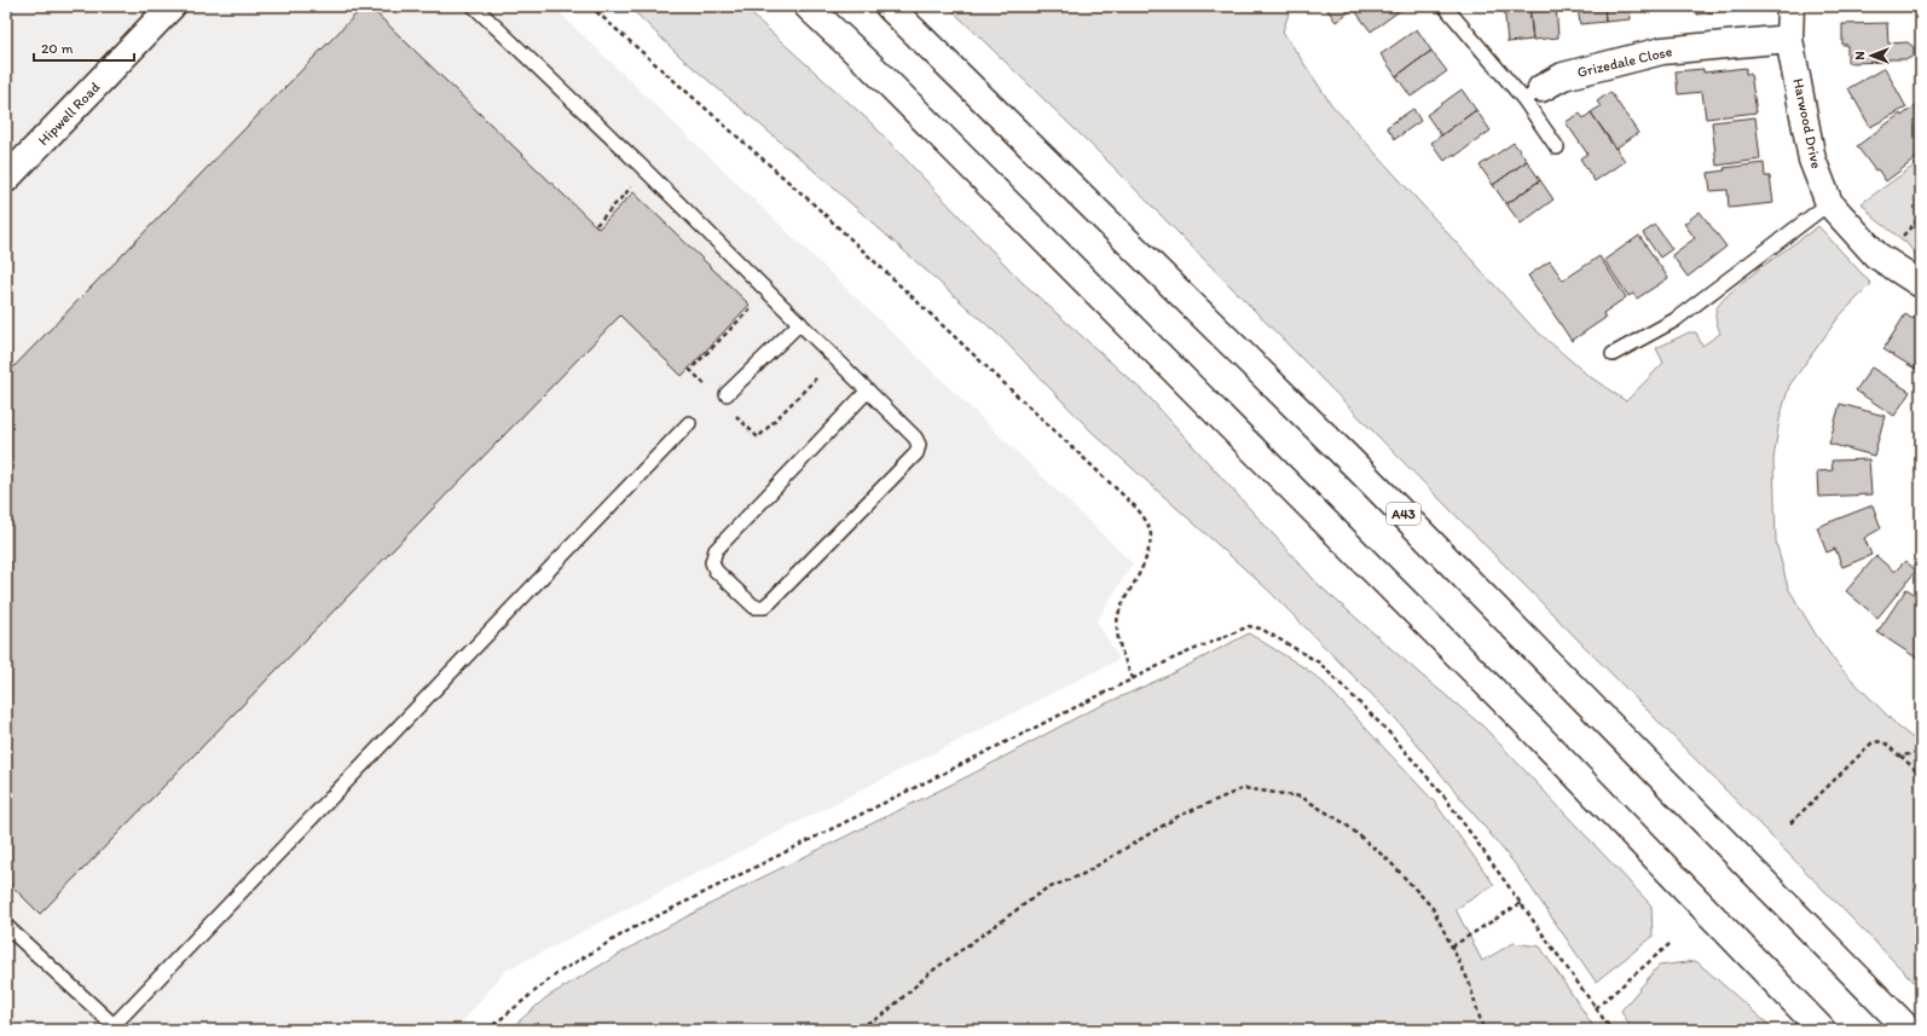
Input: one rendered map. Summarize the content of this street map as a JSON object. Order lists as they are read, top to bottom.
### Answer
{
  "streets": {
    "main road": [
      "Grizedale Close",
      "Hipwell Road",
      "Harwood Drive",
      "A43"
    ]
  },
  "crossings": [
    ["Grizedale Close", "Harwood Drive"]
  ],
  "scale_bar": "20 m",
  "north": "left"
}
